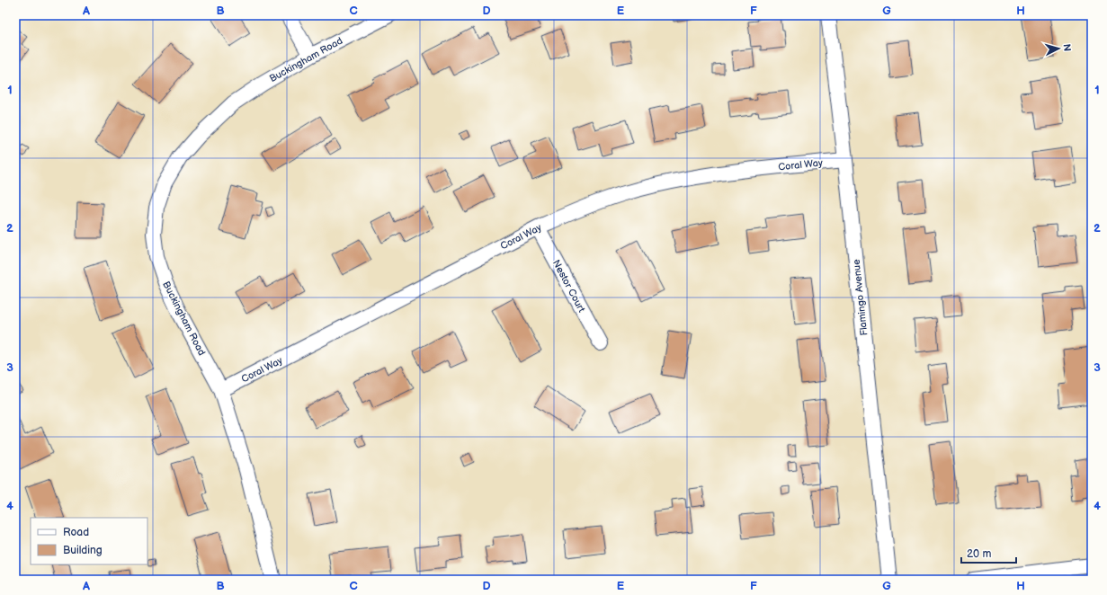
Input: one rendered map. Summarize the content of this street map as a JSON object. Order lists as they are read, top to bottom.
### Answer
{
  "streets": {
    "street": [
      "Buckingham Road",
      "Coral Way",
      "Nestor Court",
      "Flamingo Avenue"
    ]
  },
  "crossings": [
    ["Buckingham Road", "Coral Way"],
    ["Coral Way", "Nestor Court"],
    ["Coral Way", "Flamingo Avenue"]
  ],
  "legend": ["Road", "Building"],
  "scale_bar": "20 m",
  "north": "right",
  "grid": {
    "columns": [
      "A",
      "B",
      "C",
      "D",
      "E",
      "F",
      "G",
      "H"
    ],
    "rows": [
      "1",
      "2",
      "3",
      "4"
    ]
  }
}
